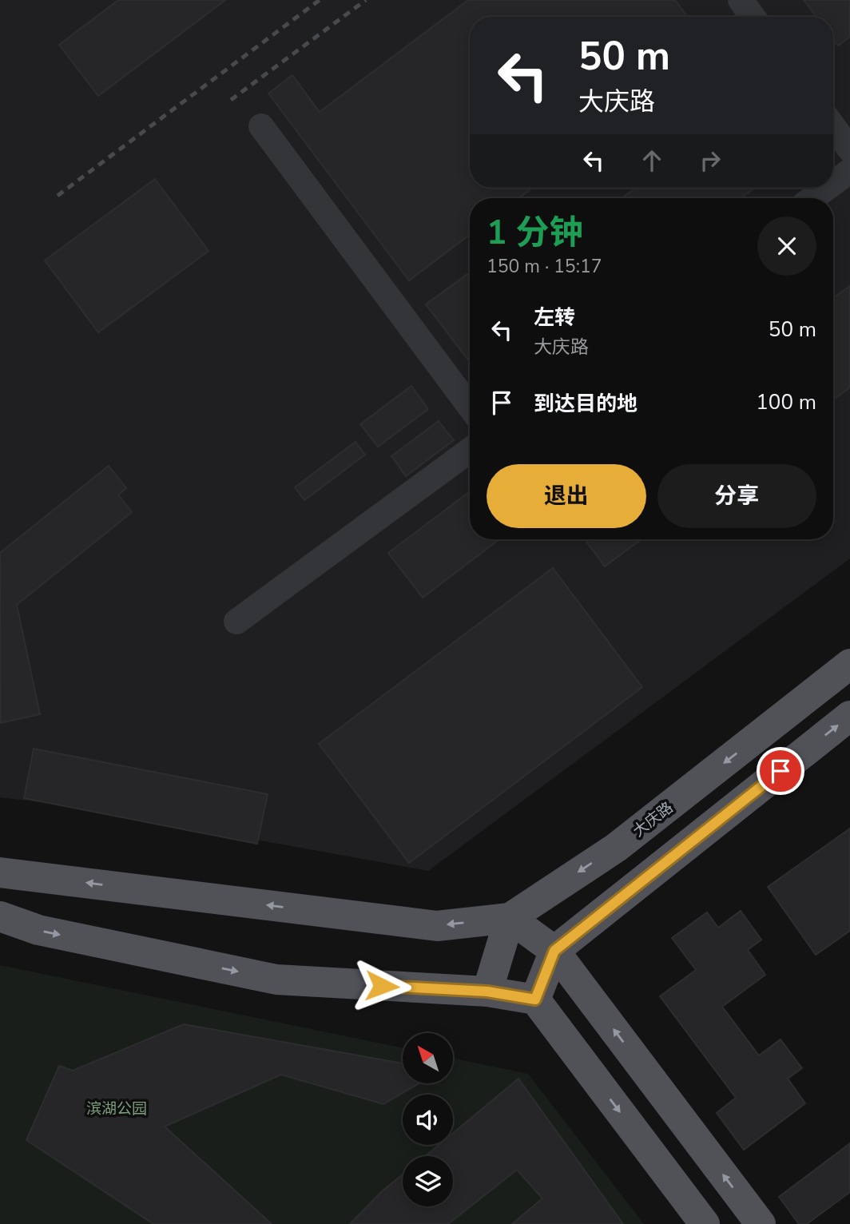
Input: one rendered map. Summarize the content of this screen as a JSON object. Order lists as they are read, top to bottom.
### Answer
{
  "streets": {
    "main road": ["大庆路"]
  },
  "parks": ["滨湖公园"],
  "north": "top left",
  "page": {
    "turn": ["50 m", "大庆路"],
    "heading": ["1 分钟", "150 m · 15:17"],
    "list": [
      {
        "name": "左转",
        "note": "大庆路",
        "value": "50 m"
      },
      {
        "name": "到达目的地",
        "value": "100 m"
      }
    ],
    "buttons": ["退出", "分享"]
  }
}
